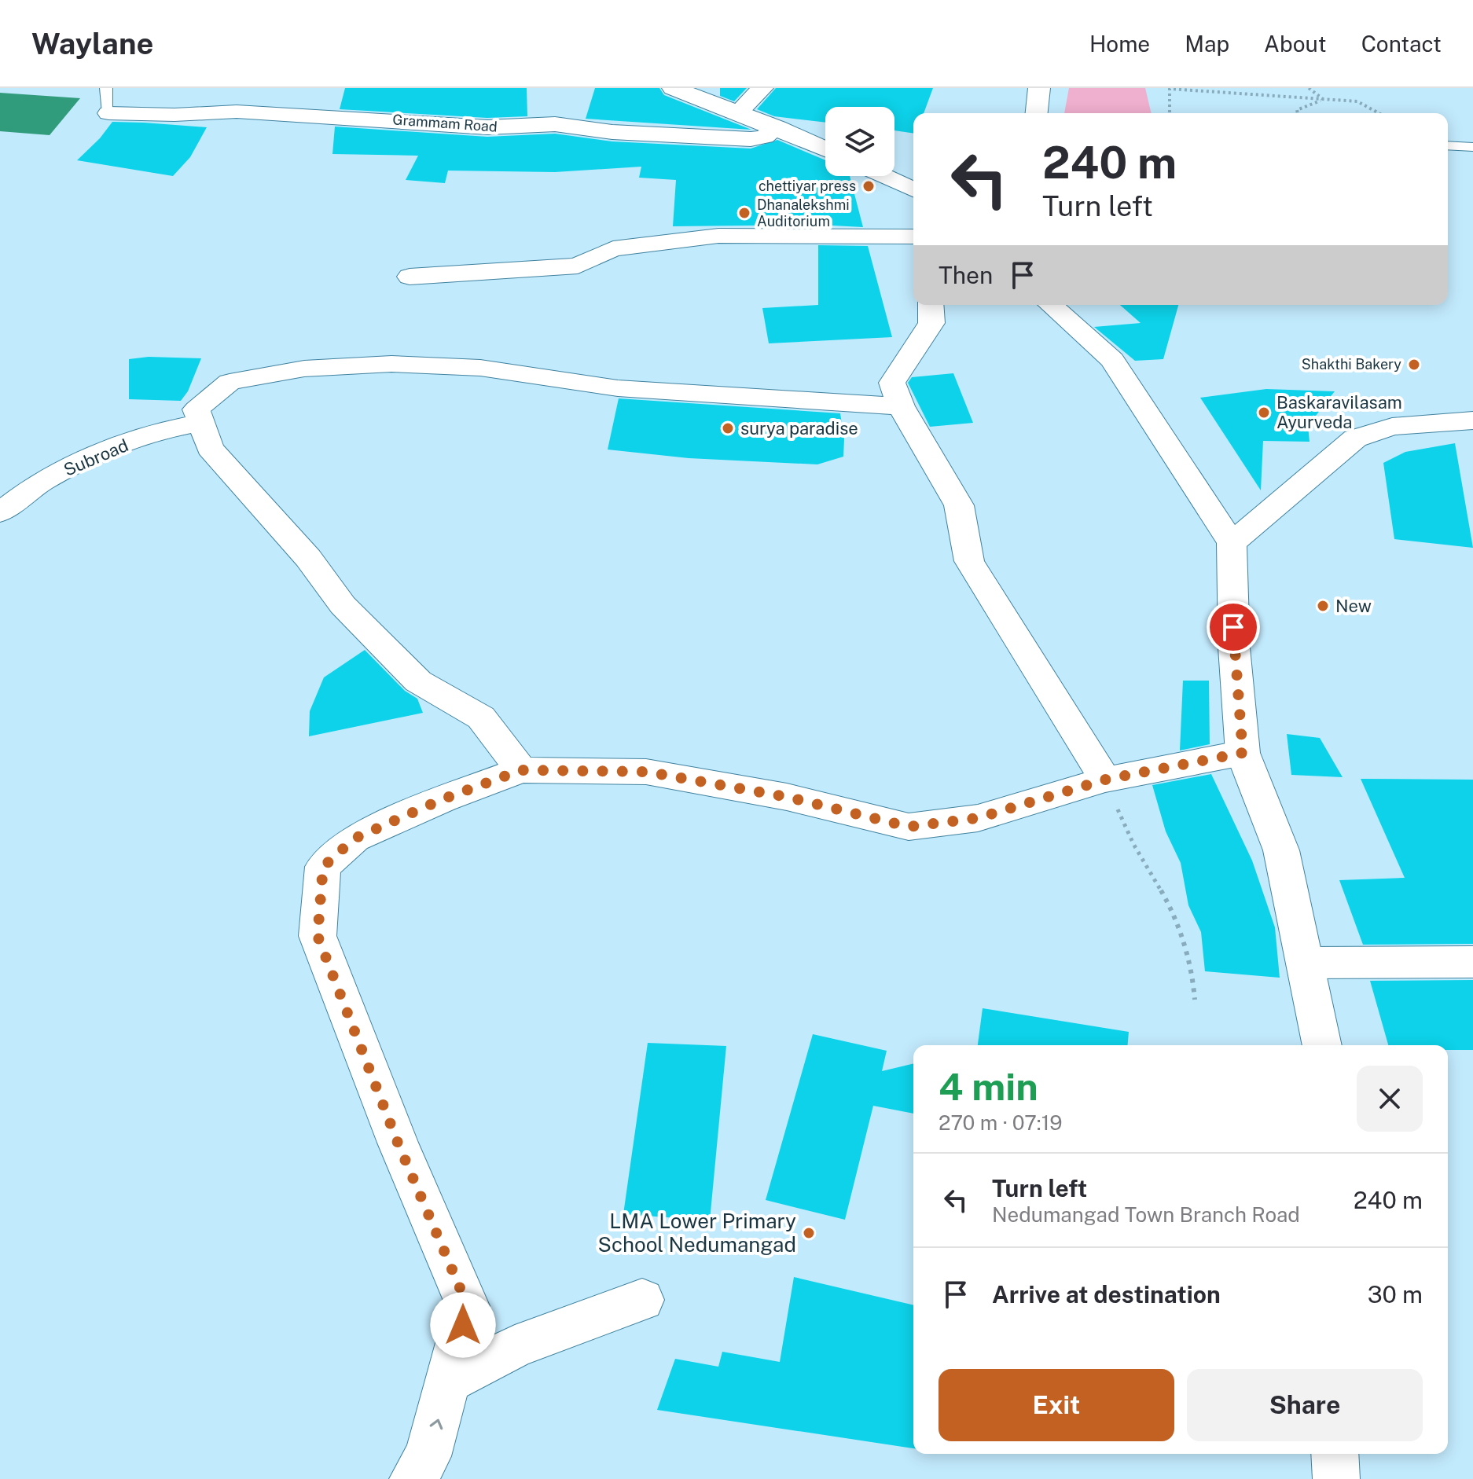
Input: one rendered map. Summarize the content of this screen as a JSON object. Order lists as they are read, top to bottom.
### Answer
{
  "streets": {
    "street": ["Grammam Road", "Subroad"]
  },
  "places": [
    "chettiyar press",
    "Dhanalekshmi Auditorium",
    "Shakthi Bakery",
    "Baskaravilasam Ayurveda",
    "surya paradise",
    "New",
    "LMA Lower Primary School Nedumangad"
  ],
  "page": {
    "header": "Waylane",
    "nav": [
      "Home",
      "Map",
      "About",
      "Contact"
    ],
    "turn": ["240 m", "Turn left"],
    "then": "Then",
    "heading": ["4 min", "270 m · 07:19"],
    "list": [
      {
        "name": "Turn left",
        "note": "Nedumangad Town Branch Road",
        "value": "240 m"
      },
      {
        "name": "Arrive at destination",
        "value": "30 m"
      }
    ],
    "buttons": ["Exit", "Share"]
  }
}
